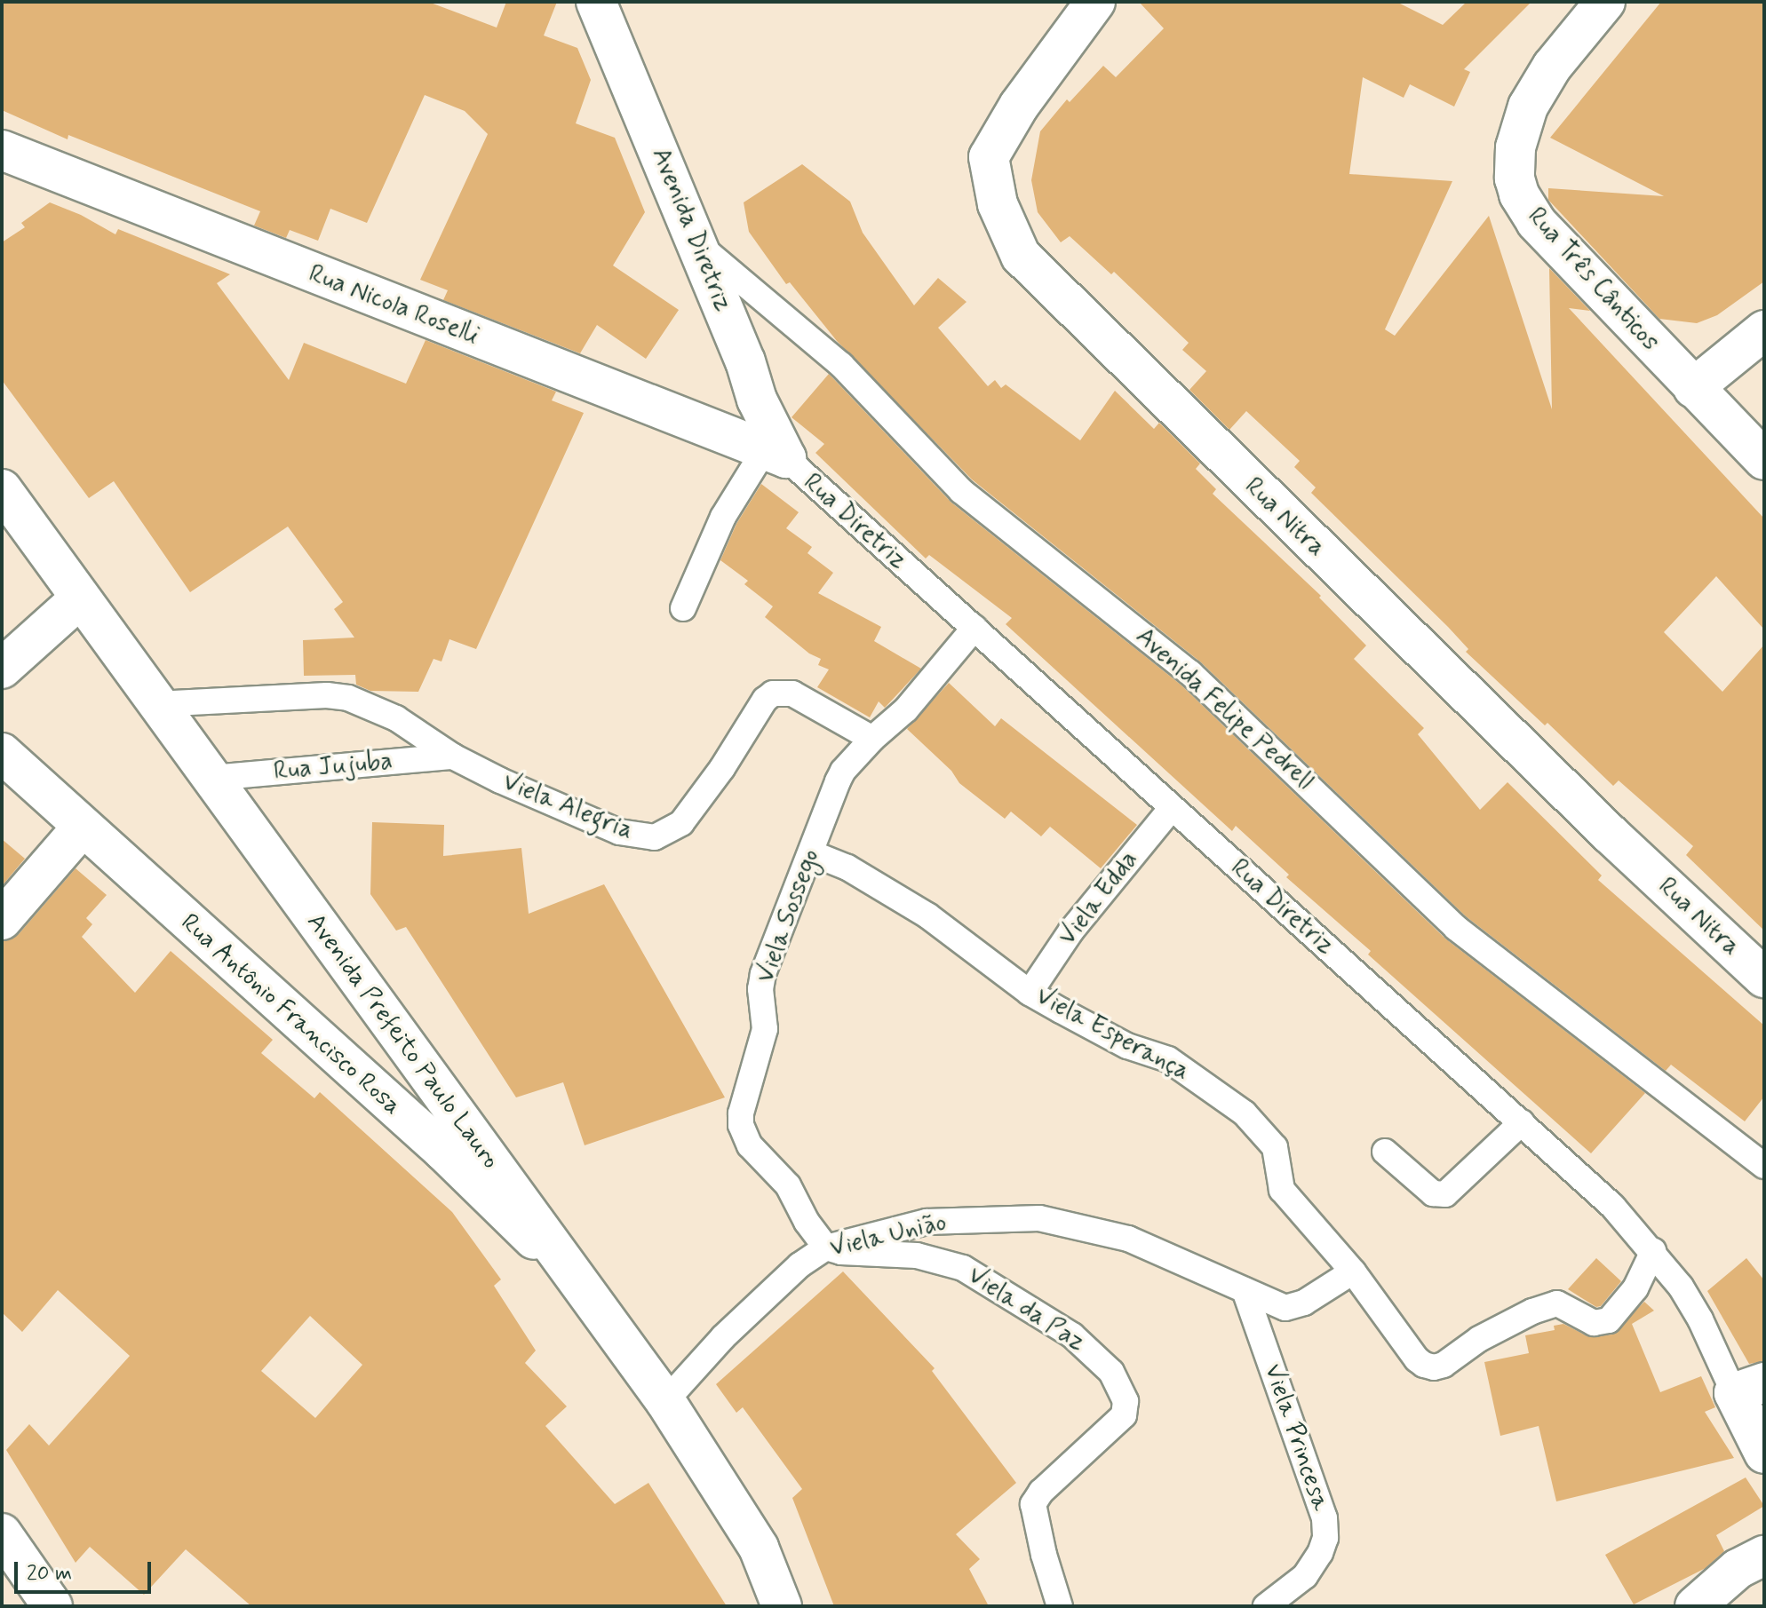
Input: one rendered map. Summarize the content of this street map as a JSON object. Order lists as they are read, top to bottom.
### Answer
{
  "streets": {
    "street": [
      "Avenida Diretriz",
      "Rua Três Cânticos",
      "Rua Nicola Roselli",
      "Rua Nitra",
      "Rua Antônio Francisco Rosa",
      "Avenida Prefeito Paulo Lauro"
    ],
    "lane": [
      "Rua Diretriz",
      "Avenida Felipe Pedrell",
      "Rua Jujuba",
      "Viela Alegria",
      "Viela Edda",
      "Viela Sossego",
      "Viela Esperança",
      "Viela União",
      "Viela da Paz",
      "Viela Princesa"
    ]
  },
  "crossings": [
    ["Avenida Diretriz", "Rua Nicola Roselli"],
    ["Avenida Diretriz", "Rua Diretriz"],
    ["Avenida Diretriz", "Avenida Felipe Pedrell"],
    ["Rua Nicola Roselli", "Rua Diretriz"],
    ["Rua Diretriz", "Viela Edda"],
    ["Rua Diretriz", "Viela Esperança"],
    ["Rua Jujuba", "Viela Alegria"],
    ["Rua Jujuba", "Avenida Prefeito Paulo Lauro"],
    ["Viela Alegria", "Viela Sossego"],
    ["Viela Alegria", "Avenida Prefeito Paulo Lauro"],
    ["Viela Edda", "Viela Esperança"],
    ["Viela Sossego", "Viela Esperança"],
    ["Viela Sossego", "Viela União"],
    ["Viela Sossego", "Viela da Paz"],
    ["Rua Antônio Francisco Rosa", "Avenida Prefeito Paulo Lauro"],
    ["Viela Esperança", "Viela União"],
    ["Avenida Prefeito Paulo Lauro", "Viela União"],
    ["Viela União", "Viela da Paz"],
    ["Viela União", "Viela Princesa"]
  ],
  "scale_bar": "20 m"
}
